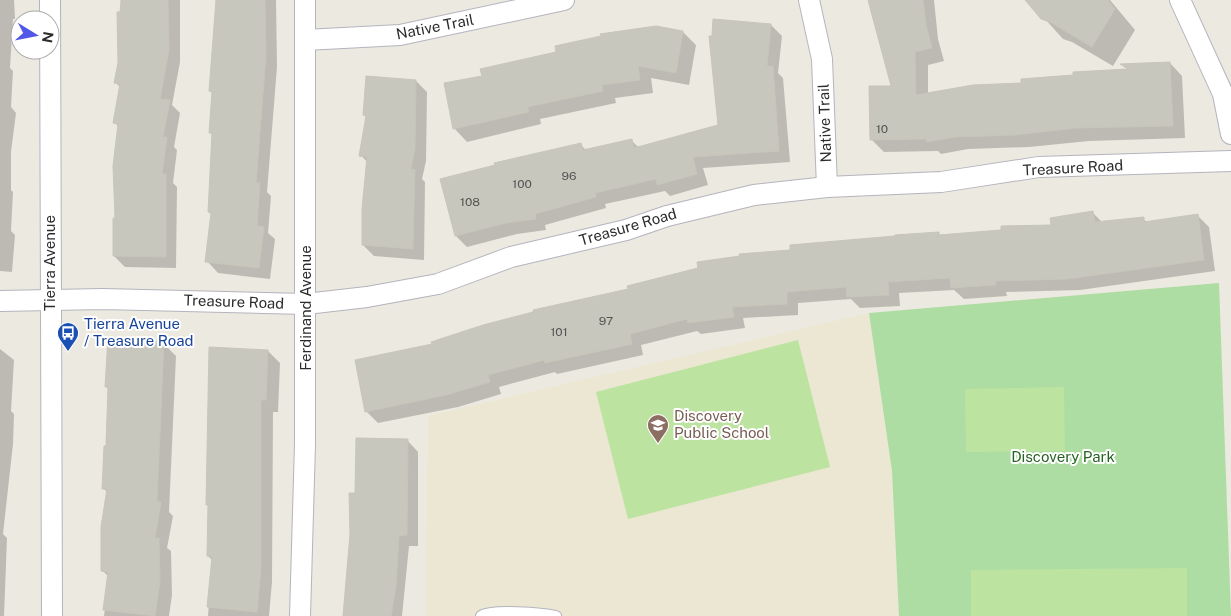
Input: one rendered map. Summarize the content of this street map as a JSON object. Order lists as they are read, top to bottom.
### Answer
{
  "streets": {
    "street": [
      "Native Trail",
      "Treasure Road",
      "Tierra Avenue",
      "Ferdinand Avenue"
    ]
  },
  "crossings": [
    ["Native Trail", "Treasure Road"],
    ["Native Trail", "Ferdinand Avenue"],
    ["Treasure Road", "Tierra Avenue"],
    ["Treasure Road", "Ferdinand Avenue"]
  ],
  "parks": ["Discovery Park"],
  "places": {
    "bus stop": ["Tierra Avenue / Treasure Road"],
    "school or university": ["Discovery Public School"]
  },
  "house_numbers": [
    "10",
    "96",
    "100",
    "108",
    "97",
    "101"
  ],
  "north": "right"
}
